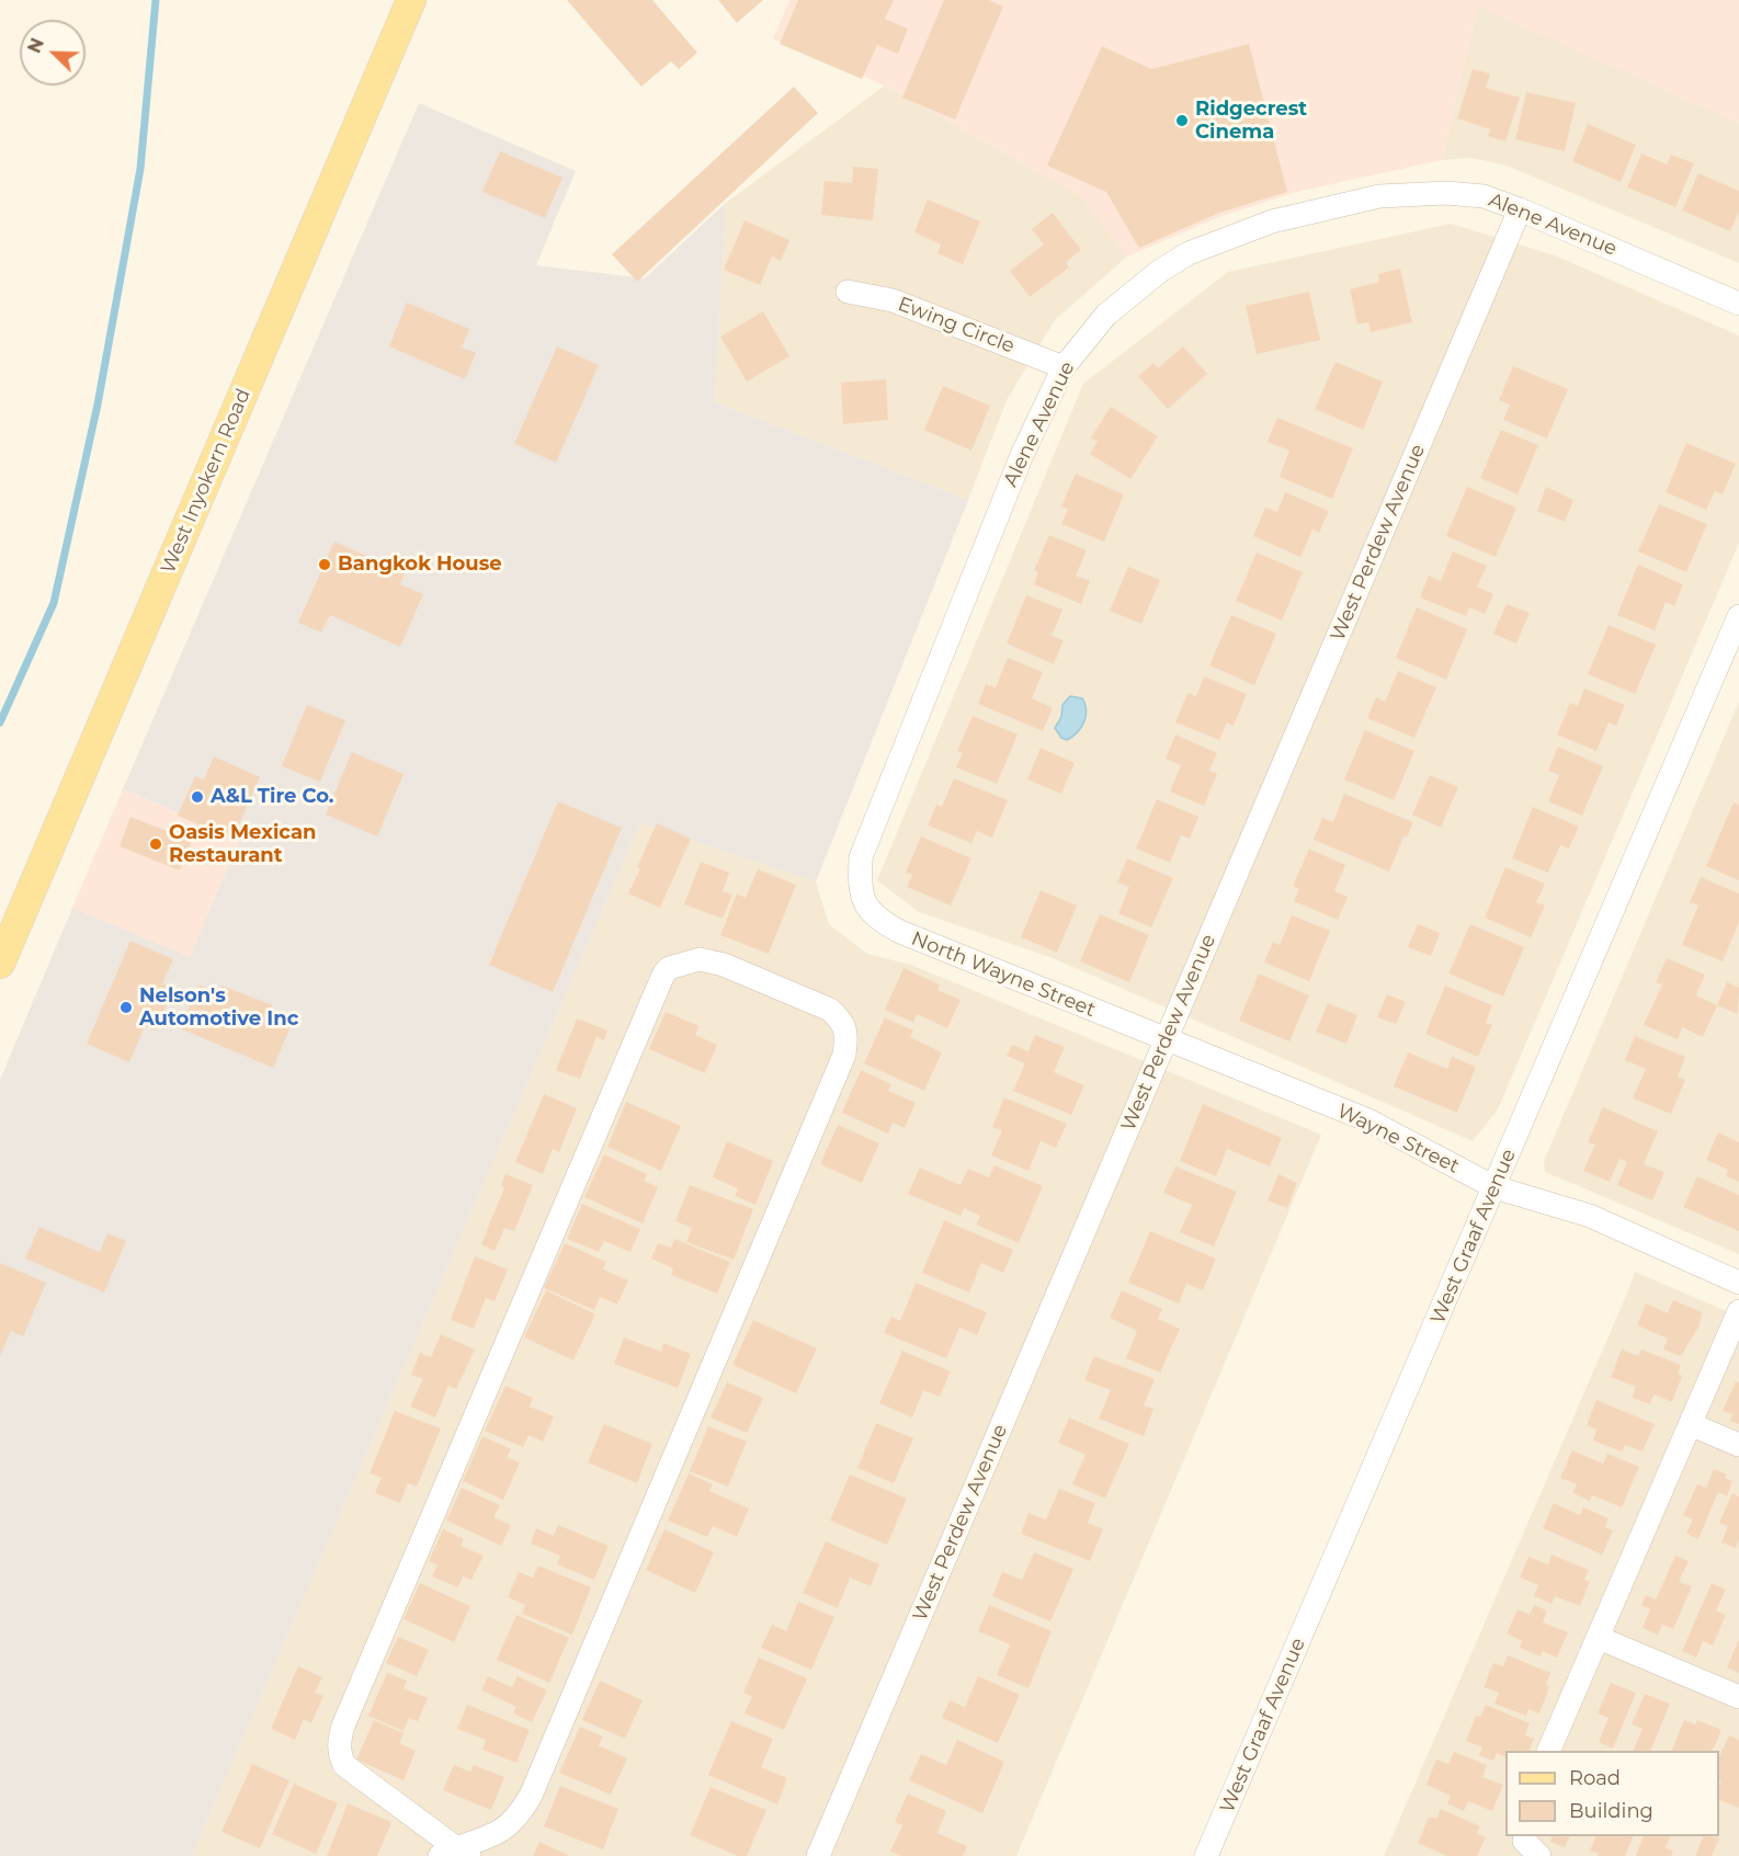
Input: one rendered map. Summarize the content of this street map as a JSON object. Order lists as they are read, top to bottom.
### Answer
{
  "streets": {
    "main road": ["West Inyokern Road"],
    "street": [
      "Alene Avenue",
      "Ewing Circle",
      "West Perdew Avenue",
      "North Wayne Street",
      "Wayne Street",
      "West Graaf Avenue"
    ]
  },
  "crossings": [
    ["Alene Avenue", "Ewing Circle"],
    ["Alene Avenue", "West Perdew Avenue"],
    ["Alene Avenue", "North Wayne Street"],
    ["West Perdew Avenue", "North Wayne Street"],
    ["West Perdew Avenue", "Wayne Street"],
    ["North Wayne Street", "Wayne Street"],
    ["Wayne Street", "West Graaf Avenue"]
  ],
  "places": [
    "Ridgecrest Cinema",
    "Bangkok House",
    "A&L Tire Co.",
    "Oasis Mexican Restaurant",
    "Nelson's Automotive Inc"
  ],
  "legend": ["Road", "Building"],
  "north": "top left"
}
